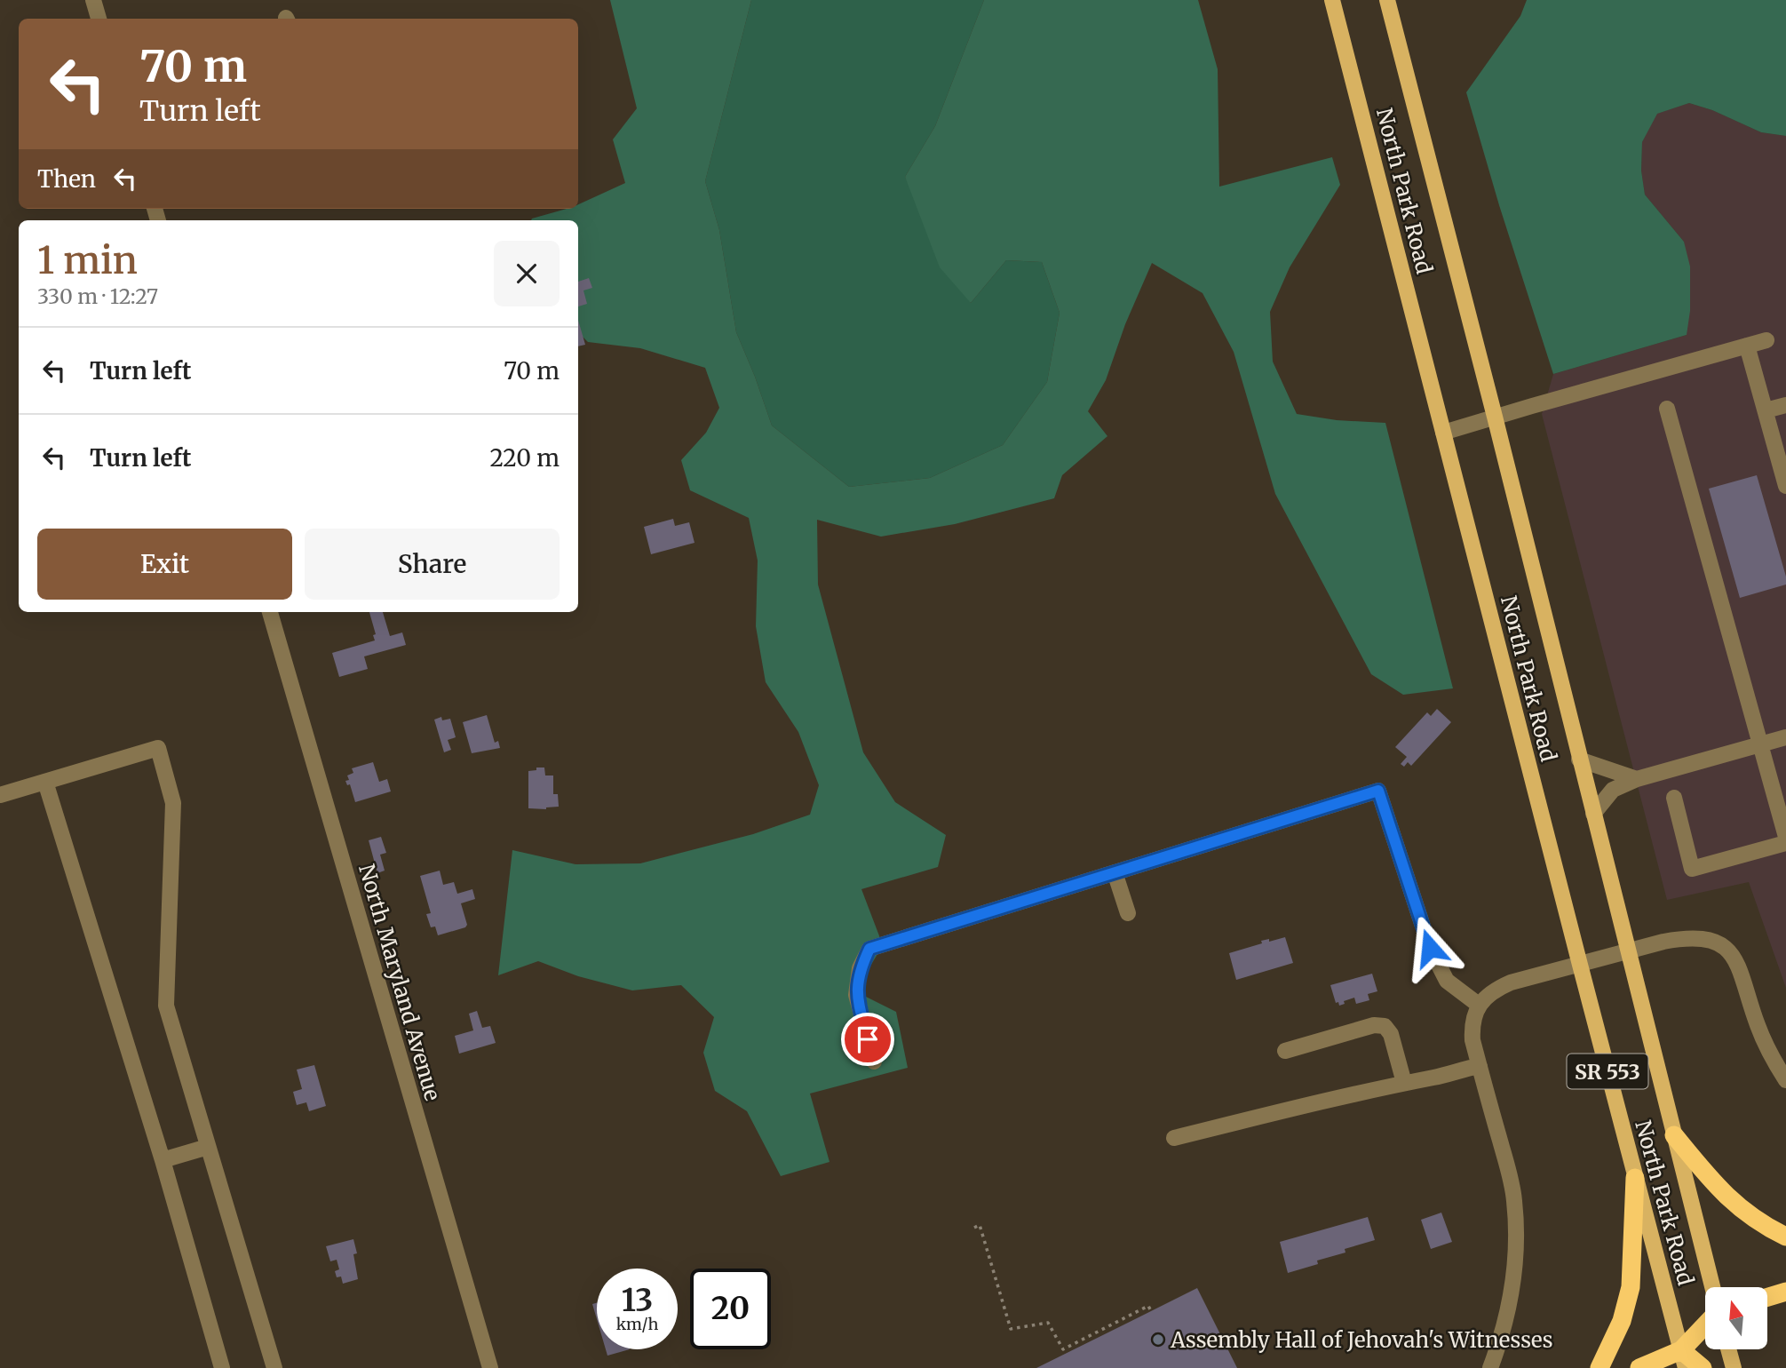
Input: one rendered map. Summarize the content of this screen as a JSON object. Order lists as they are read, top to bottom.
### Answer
{
  "streets": {
    "main road": ["North Park Road", "SR 553"],
    "street": ["North Maryland Avenue"]
  },
  "places": ["Assembly Hall of Jehovah's Witnesses"],
  "north": "top",
  "page": {
    "turn": ["70 m", "Turn left"],
    "then": "Then",
    "heading": ["1 min", "330 m · 12:27"],
    "list": [
      {
        "name": "Turn left",
        "value": "70 m"
      },
      {
        "name": "Turn left",
        "value": "220 m"
      }
    ],
    "buttons": ["Exit", "Share"],
    "speed": "13 km/h",
    "limit": "20"
  }
}
